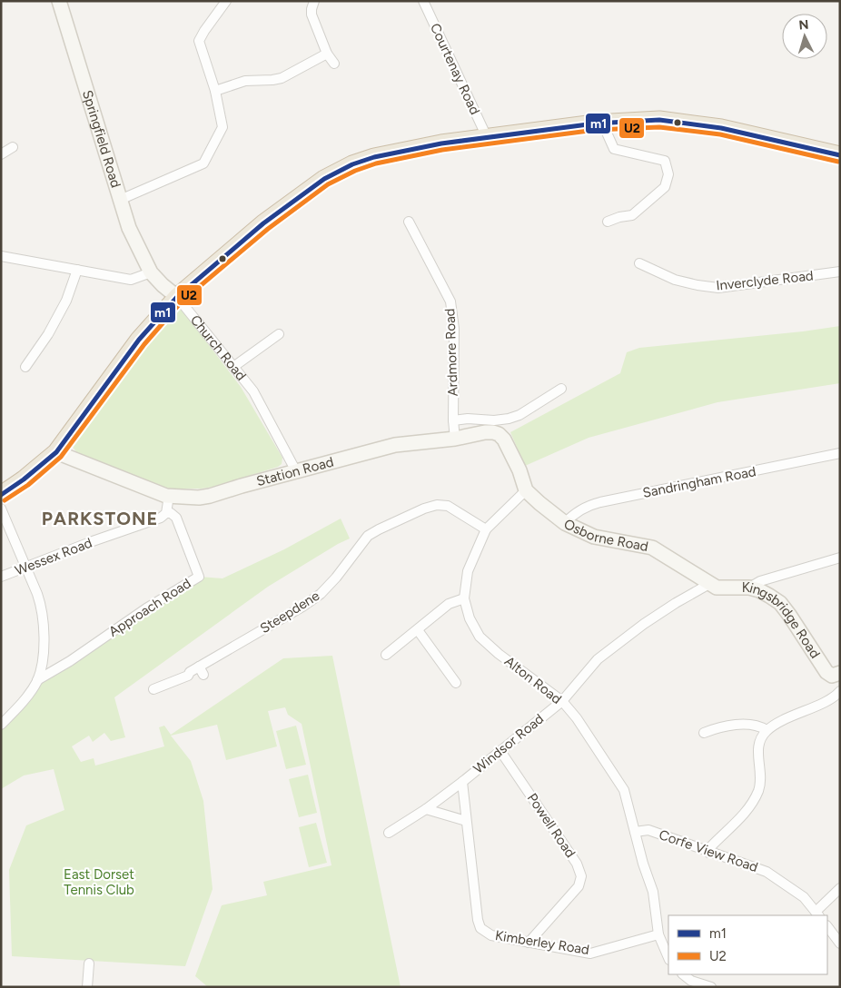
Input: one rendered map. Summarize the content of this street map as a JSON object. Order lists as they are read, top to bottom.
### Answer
{
  "streets": {
    "street": [
      "Courtenay Road",
      "Springfield Road",
      "Inverclyde Road",
      "Church Road",
      "Ardmore Road",
      "Station Road",
      "Sandringham Road",
      "Osborne Road",
      "Wessex Road",
      "Approach Road",
      "Steepdene",
      "Kingsbridge Road",
      "Alton Road",
      "Windsor Road",
      "Powell Road",
      "Corfe View Road",
      "Kimberley Road"
    ]
  },
  "crossings": [
    ["Springfield Road", "Church Road"],
    ["Church Road", "Station Road"],
    ["Ardmore Road", "Station Road"],
    ["Station Road", "Osborne Road"],
    ["Station Road", "Alton Road"],
    ["Sandringham Road", "Osborne Road"],
    ["Osborne Road", "Kingsbridge Road"],
    ["Osborne Road", "Alton Road"],
    ["Osborne Road", "Windsor Road"],
    ["Wessex Road", "Approach Road"],
    ["Steepdene", "Alton Road"],
    ["Kingsbridge Road", "Windsor Road"],
    ["Alton Road", "Windsor Road"],
    ["Alton Road", "Corfe View Road"],
    ["Alton Road", "Kimberley Road"],
    ["Windsor Road", "Powell Road"],
    ["Windsor Road", "Kimberley Road"],
    ["Powell Road", "Kimberley Road"]
  ],
  "districts": ["PARKSTONE"],
  "parks": ["East Dorset Tennis Club"],
  "lines": ["transit line m1", "transit line U2"],
  "legend": ["m1", "U2"],
  "north": "top"
}
